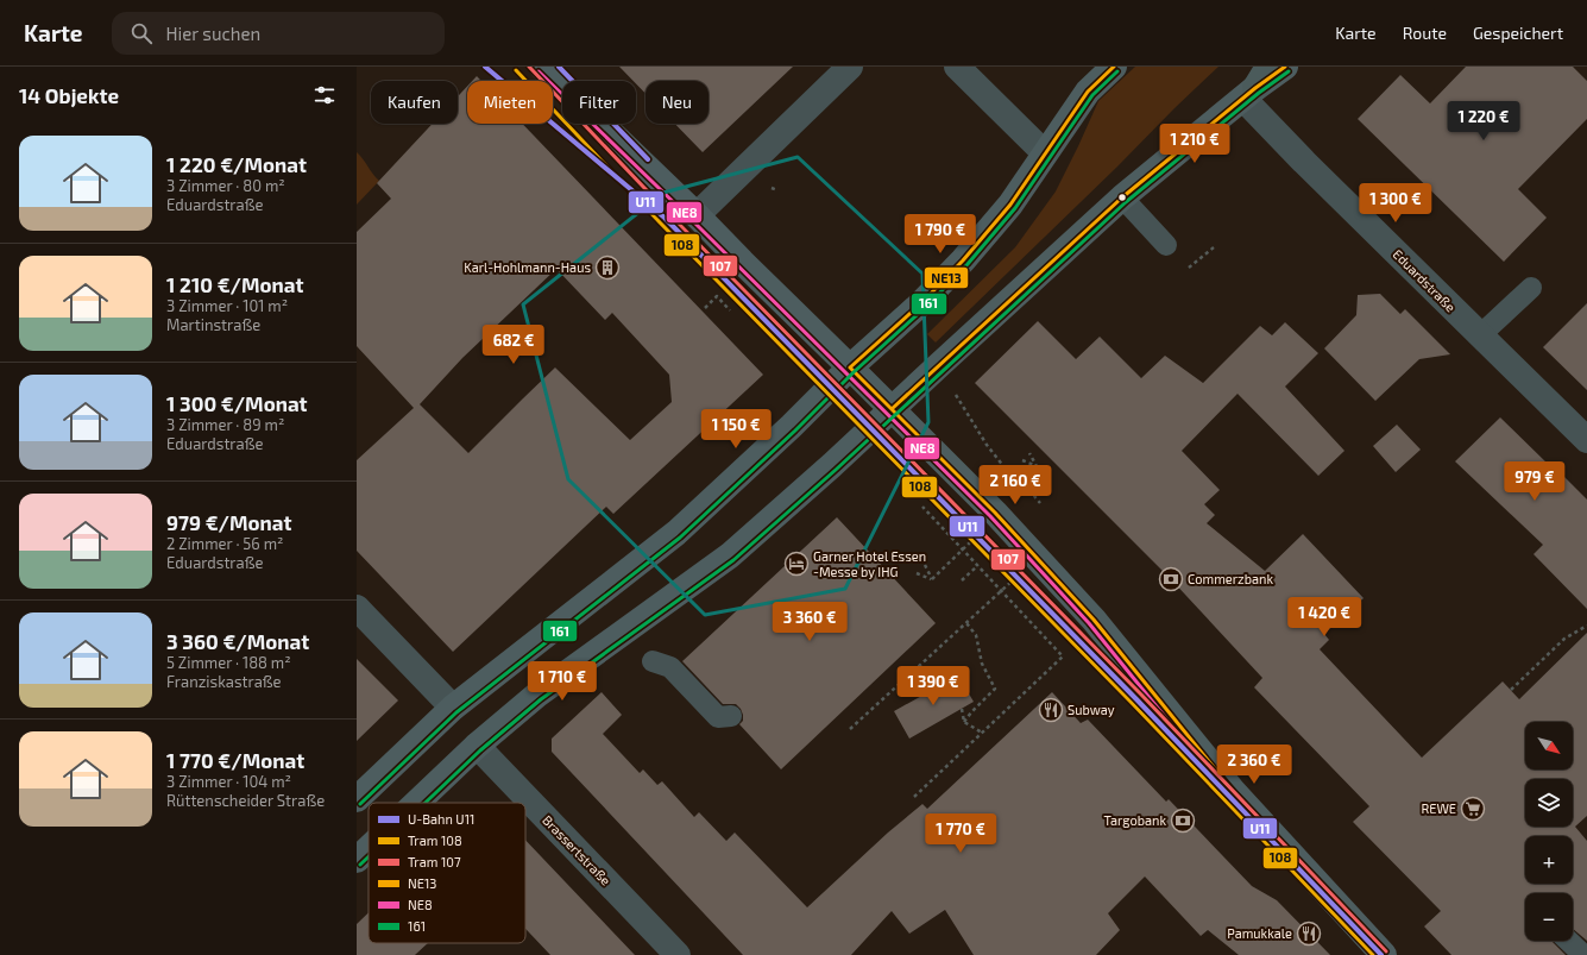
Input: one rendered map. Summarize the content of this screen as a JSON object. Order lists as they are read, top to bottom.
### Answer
{
  "streets": {
    "street": ["Eduardstraße", "Brassertstraße"]
  },
  "places": {
    "building": ["Karl-Hohlmann-Haus"],
    "hotel": ["Garner Hotel Essen -Messe by IHG"],
    "bank": ["Commerzbank", "Targobank"],
    "restaurant": ["Subway", "Pamukkale"],
    "supermarket": ["REWE"]
  },
  "lines": [
    "metro line U11",
    "tram line 107",
    "transit line NE13",
    "tram line 108",
    "transit line NE8",
    "transit line 161"
  ],
  "legend": [
    "U-Bahn U11",
    "Tram 108",
    "Tram 107",
    "NE13",
    "NE8",
    "161"
  ],
  "north": "bottom right",
  "page": {
    "header": "Karte",
    "search": "Hier suchen",
    "nav": ["Karte", "Route", "Gespeichert"],
    "heading": "14 Objekte",
    "chip": [
      "Kaufen",
      "Mieten",
      "Filter",
      "Neu"
    ],
    "price": [
      "1 220 €",
      "1 210 €",
      "1 300 €",
      "1 790 €",
      "682 €",
      "1 150 €",
      "979 €",
      "2 160 €",
      "1 420 €",
      "3 360 €",
      "1 710 €",
      "1 390 €",
      "2 360 €",
      "1 770 €"
    ],
    "list": [
      {
        "name": "1 220 €/Monat",
        "note": "3 Zimmer · 80 m² · Eduardstraße"
      },
      {
        "name": "1 210 €/Monat",
        "note": "3 Zimmer · 101 m² · Martinstraße"
      },
      {
        "name": "1 300 €/Monat",
        "note": "3 Zimmer · 89 m² · Eduardstraße"
      },
      {
        "name": "979 €/Monat",
        "note": "2 Zimmer · 56 m² · Eduardstraße"
      },
      {
        "name": "3 360 €/Monat",
        "note": "5 Zimmer · 188 m² · Franziskastraße"
      },
      {
        "name": "1 770 €/Monat",
        "note": "3 Zimmer · 104 m² · Rüttenscheider Straße"
      }
    ],
    "map_buttons": ["+", "−"]
  }
}
